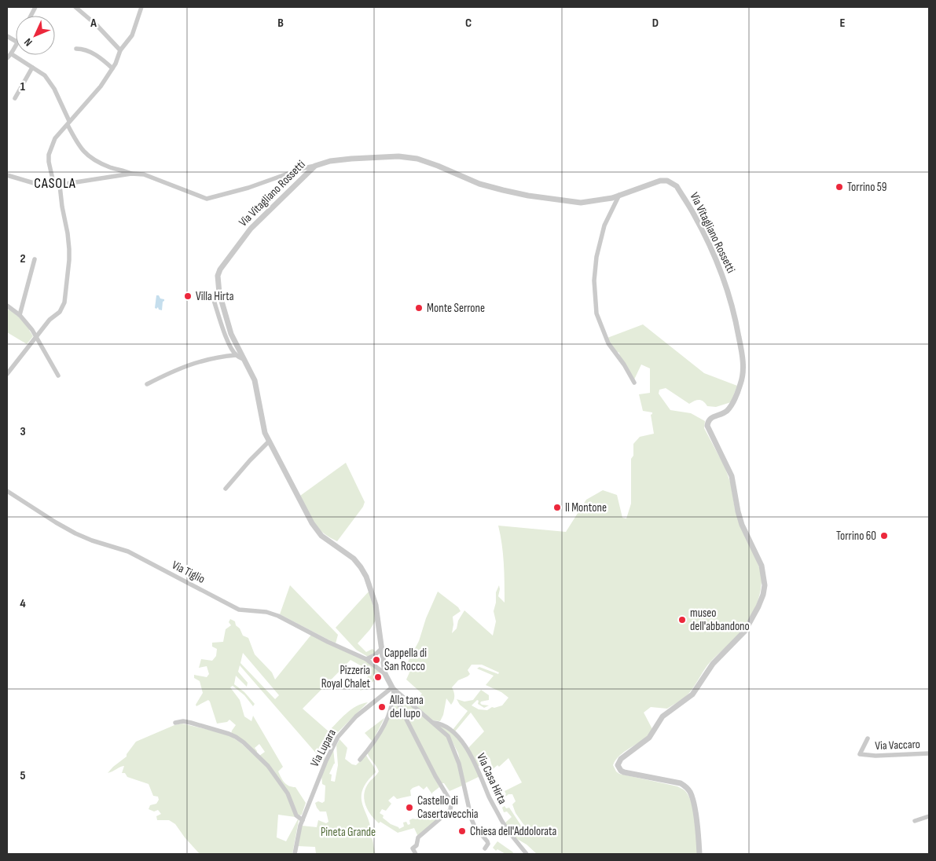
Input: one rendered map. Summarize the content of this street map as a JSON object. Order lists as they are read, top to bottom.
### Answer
{
  "streets": {
    "street": [
      "Via Vitagliano Rossetti",
      "Via Tiglio",
      "Via Vaccaro",
      "Via Lupara",
      "Via Casa Hirta"
    ]
  },
  "crossings": [
    ["Via Vitagliano Rossetti", "Via Tiglio"],
    ["Via Vitagliano Rossetti", "Via Lupara"]
  ],
  "districts": ["CASOLA"],
  "parks": ["Pineta Grande"],
  "places": [
    "Torrino 59",
    "Villa Hirta",
    "Monte Serrone",
    "Il Montone",
    "Torrino 60",
    "museo dell'abbandono",
    "Cappella di San Rocco",
    "Pizzeria Royal Chalet",
    "Alla tana del lupo",
    "Castello di Casertavecchia",
    "Chiesa dell'Addolorata"
  ],
  "north": "bottom left",
  "grid": {
    "columns": [
      "A",
      "B",
      "C",
      "D",
      "E"
    ],
    "rows": [
      "1",
      "2",
      "3",
      "4",
      "5"
    ]
  }
}
